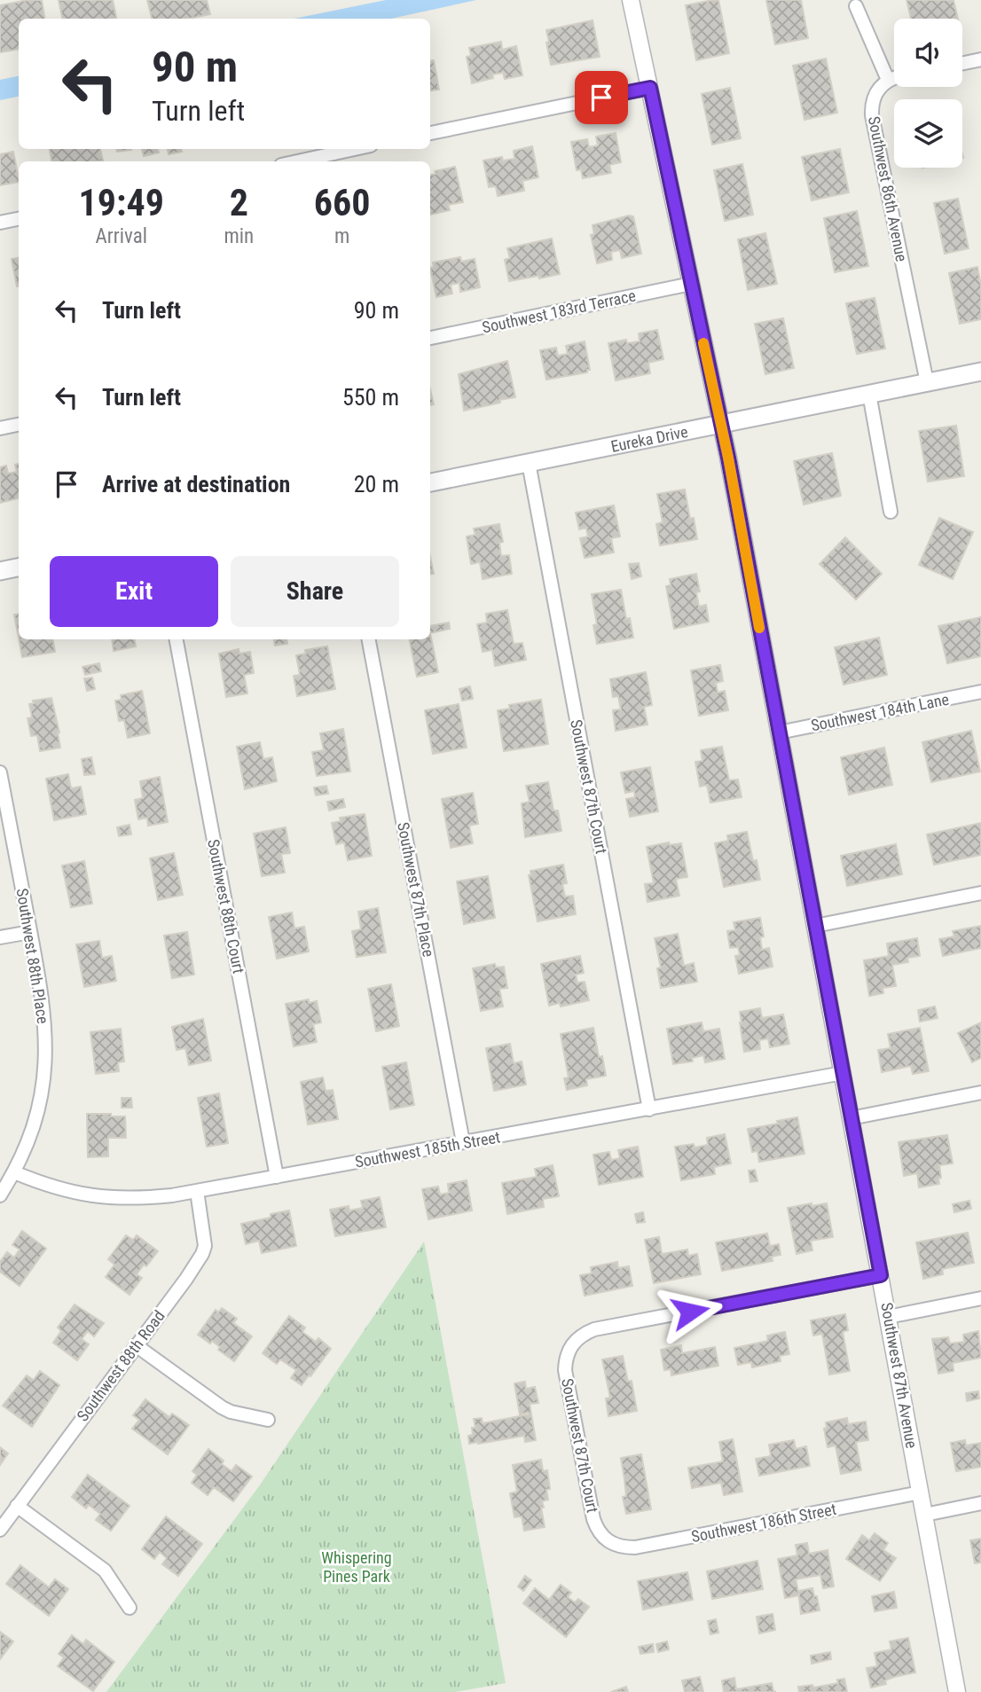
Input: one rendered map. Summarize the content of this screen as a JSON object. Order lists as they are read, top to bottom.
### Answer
{
  "streets": {
    "main road": ["Eureka Drive"],
    "street": [
      "Southwest 86th Avenue",
      "Southwest 183rd Terrace",
      "Southwest 184th Lane",
      "Southwest 87th Court",
      "Southwest 87th Place",
      "Southwest 88th Court",
      "Southwest 88th Place",
      "Southwest 185th Street",
      "Southwest 88th Road",
      "Southwest 87th Avenue",
      "Southwest 186th Street"
    ]
  },
  "crossings": [
    ["Southwest 86th Avenue", "Eureka Drive"],
    ["Southwest 183rd Terrace", "Southwest 87th Avenue"],
    ["Eureka Drive", "Southwest 87th Court"],
    ["Eureka Drive", "Southwest 87th Avenue"],
    ["Southwest 184th Lane", "Southwest 87th Avenue"],
    ["Southwest 87th Court", "Southwest 185th Street"],
    ["Southwest 87th Court", "Southwest 87th Avenue"],
    ["Southwest 87th Court", "Southwest 186th Street"],
    ["Southwest 87th Place", "Southwest 185th Street"],
    ["Southwest 88th Court", "Southwest 185th Street"],
    ["Southwest 88th Place", "Southwest 185th Street"],
    ["Southwest 185th Street", "Southwest 88th Road"],
    ["Southwest 185th Street", "Southwest 87th Avenue"],
    ["Southwest 87th Avenue", "Southwest 186th Street"]
  ],
  "parks": ["Whispering Pines Park"],
  "page": {
    "turn": ["90 m", "Turn left"],
    "eta": [
      "19:49",
      "Arrival",
      "2",
      "min",
      "660",
      "m"
    ],
    "list": [
      {
        "name": "Turn left",
        "value": "90 m"
      },
      {
        "name": "Turn left",
        "value": "550 m"
      },
      {
        "name": "Arrive at destination",
        "value": "20 m"
      }
    ],
    "buttons": ["Exit", "Share"]
  }
}
